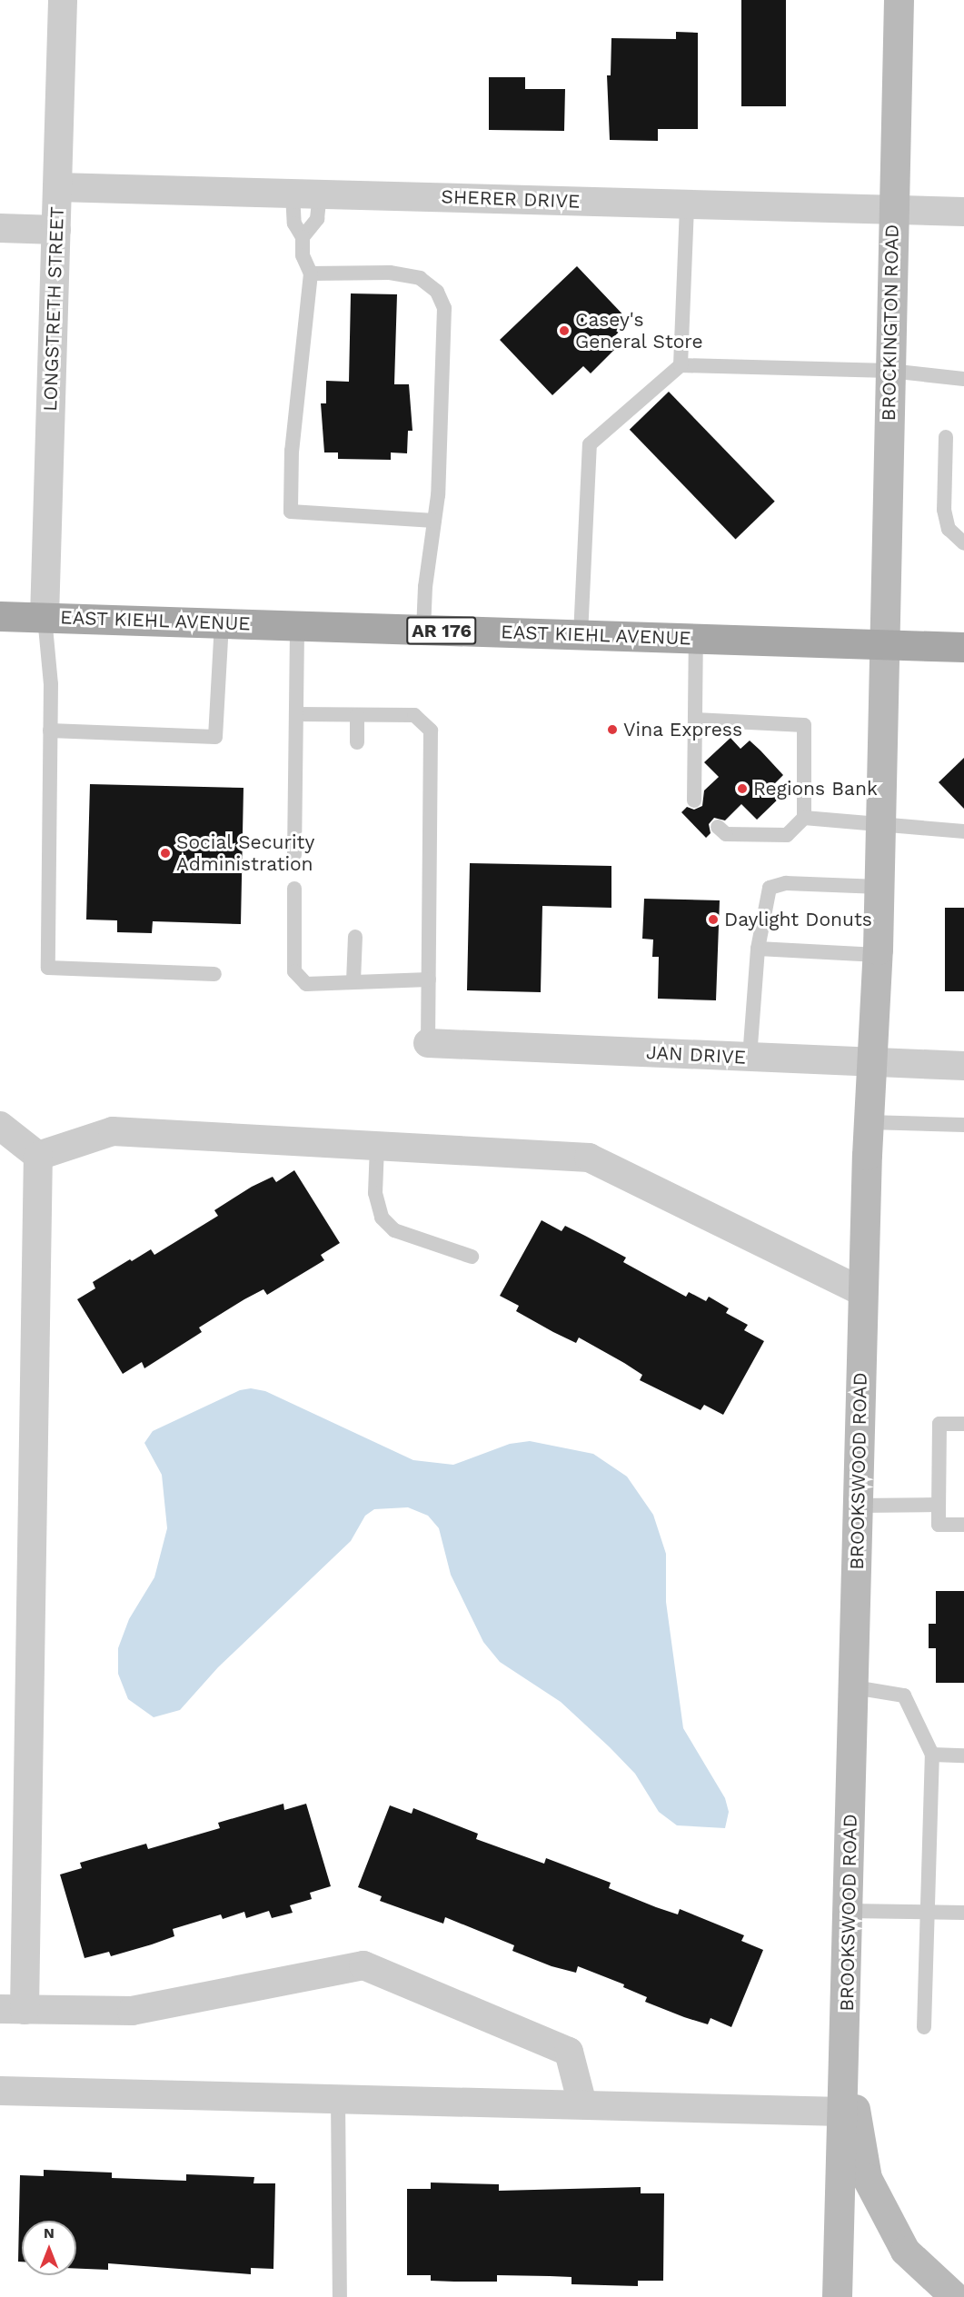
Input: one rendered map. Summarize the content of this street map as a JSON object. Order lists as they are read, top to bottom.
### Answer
{
  "streets": {
    "main road": [
      "BROCKINGTON ROAD",
      "EAST KIEHL AVENUE",
      "AR 176",
      "BROOKSWOOD ROAD"
    ],
    "street": ["SHERER DRIVE", "LONGSTRETH STREET", "JAN DRIVE"]
  },
  "crossings": [
    ["SHERER DRIVE", "LONGSTRETH STREET"],
    ["SHERER DRIVE", "BROCKINGTON ROAD"],
    ["LONGSTRETH STREET", "EAST KIEHL AVENUE"],
    ["BROCKINGTON ROAD", "EAST KIEHL AVENUE"],
    ["BROCKINGTON ROAD", "BROOKSWOOD ROAD"],
    ["EAST KIEHL AVENUE", "BROOKSWOOD ROAD"],
    ["JAN DRIVE", "BROOKSWOOD ROAD"]
  ],
  "places": [
    "Casey's General Store",
    "Vina Express",
    "Regions Bank",
    "Social Security Administration",
    "Daylight Donuts"
  ],
  "north": "top"
}
